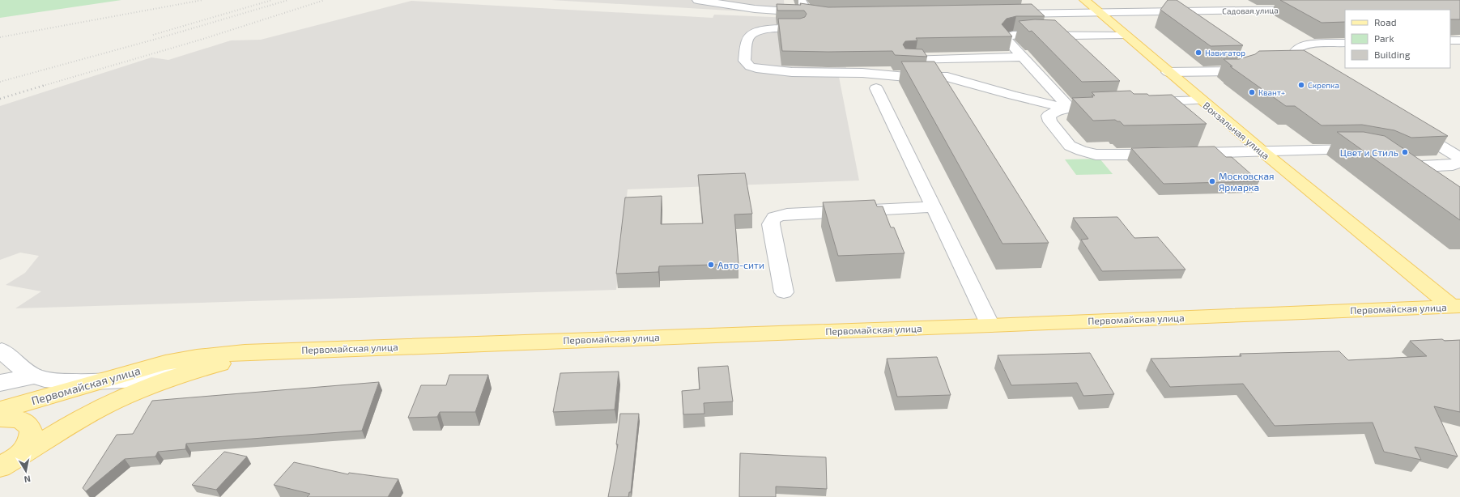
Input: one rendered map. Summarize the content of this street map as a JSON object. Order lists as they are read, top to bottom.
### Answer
{
  "streets": {
    "main road": ["Вокзальная улица", "Первомайская улица"],
    "street": ["Садовая улица"]
  },
  "crossings": [
    ["Садовая улица", "Вокзальная улица"],
    ["Вокзальная улица", "Первомайская улица"]
  ],
  "places": [
    "Навигатор",
    "Скрепка",
    "Квант+",
    "Цвет и Стиль",
    "Московская Ярмарка",
    "Авто-сити"
  ],
  "legend": ["Road", "Park", "Building"],
  "north": "bottom"
}
